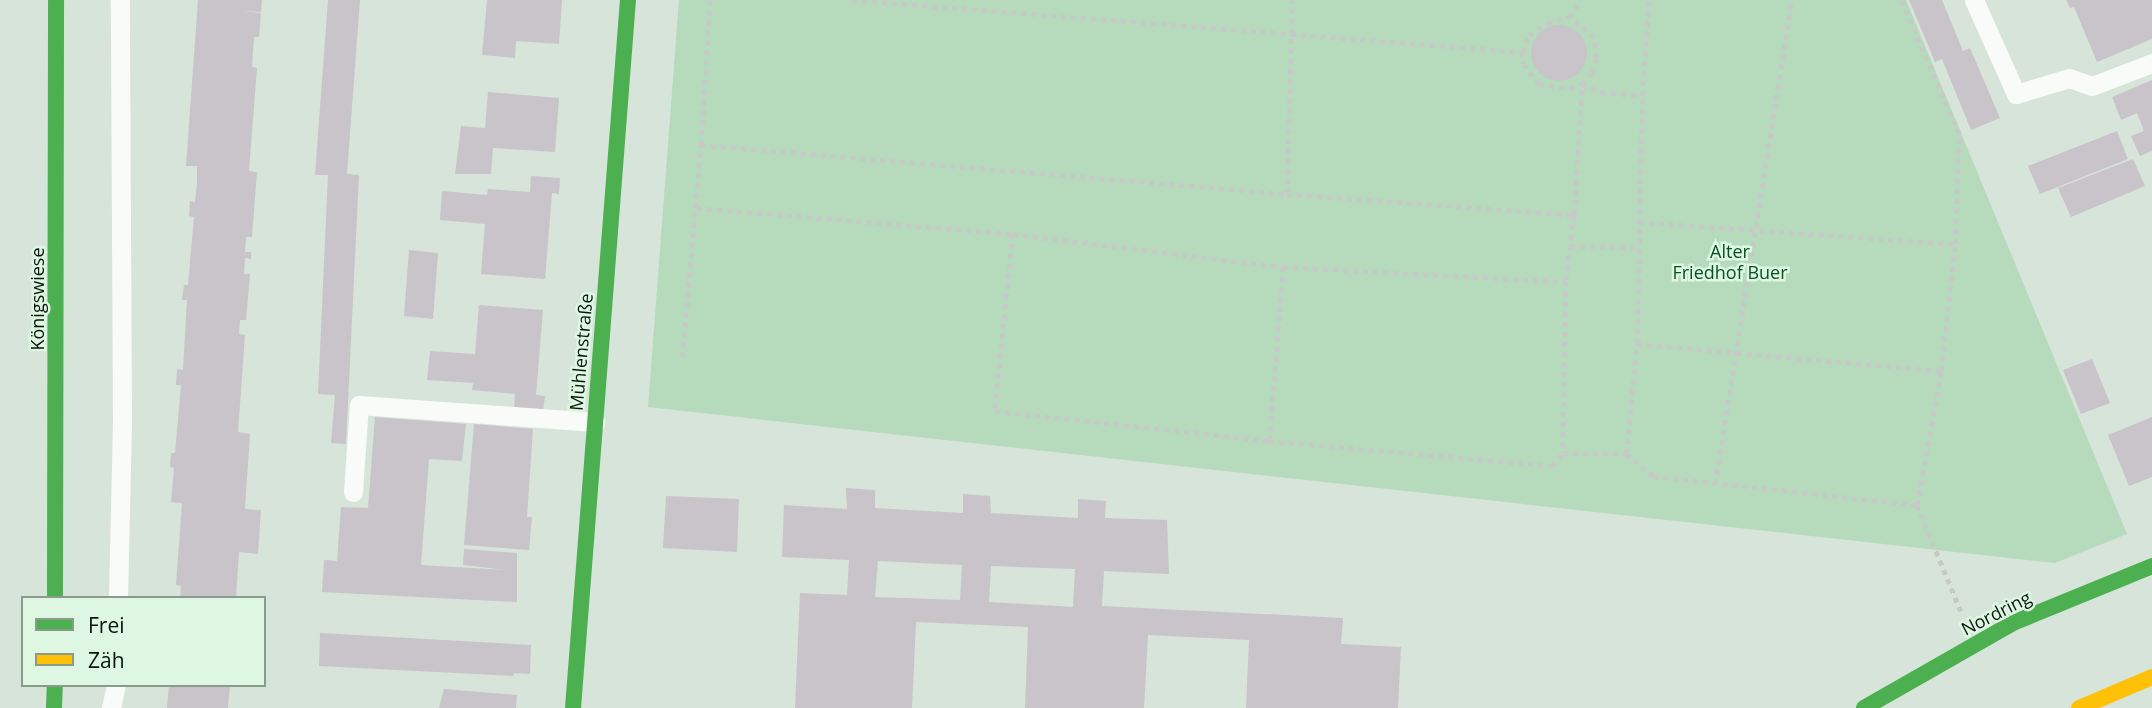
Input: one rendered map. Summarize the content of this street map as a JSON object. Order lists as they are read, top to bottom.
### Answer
{
  "streets": {
    "main road": ["Königswiese", "Mühlenstraße", "Nordring"]
  },
  "parks": ["Alter Friedhof Buer"],
  "legend": ["Frei", "Zäh"]
}
